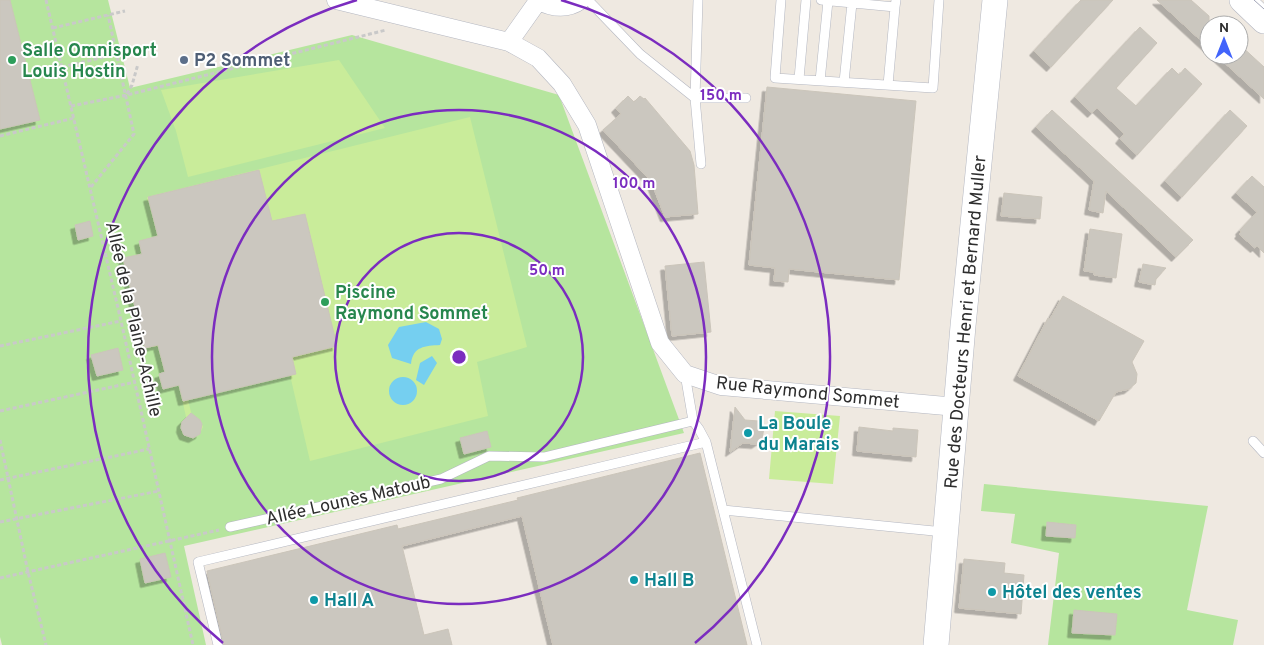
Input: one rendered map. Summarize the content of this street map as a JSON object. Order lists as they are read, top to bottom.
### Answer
{
  "streets": {
    "main road": ["Rue des Docteurs Henri et Bernard Muller"],
    "street": ["Rue Raymond Sommet"],
    "lane": ["Allée Lounès Matoub"],
    "path": ["Allée de la Plaine-Achille"]
  },
  "crossings": [
    ["Rue des Docteurs Henri et Bernard Muller", "Rue Raymond Sommet"]
  ],
  "places": [
    "Salle Omnisport Louis Hostin",
    "P2 Sommet",
    "Piscine Raymond Sommet",
    "La Boule du Marais",
    "Hall B",
    "Hôtel des ventes",
    "Hall A"
  ],
  "north": "top",
  "rings": ["150 m", "100 m", "50 m"]
}
